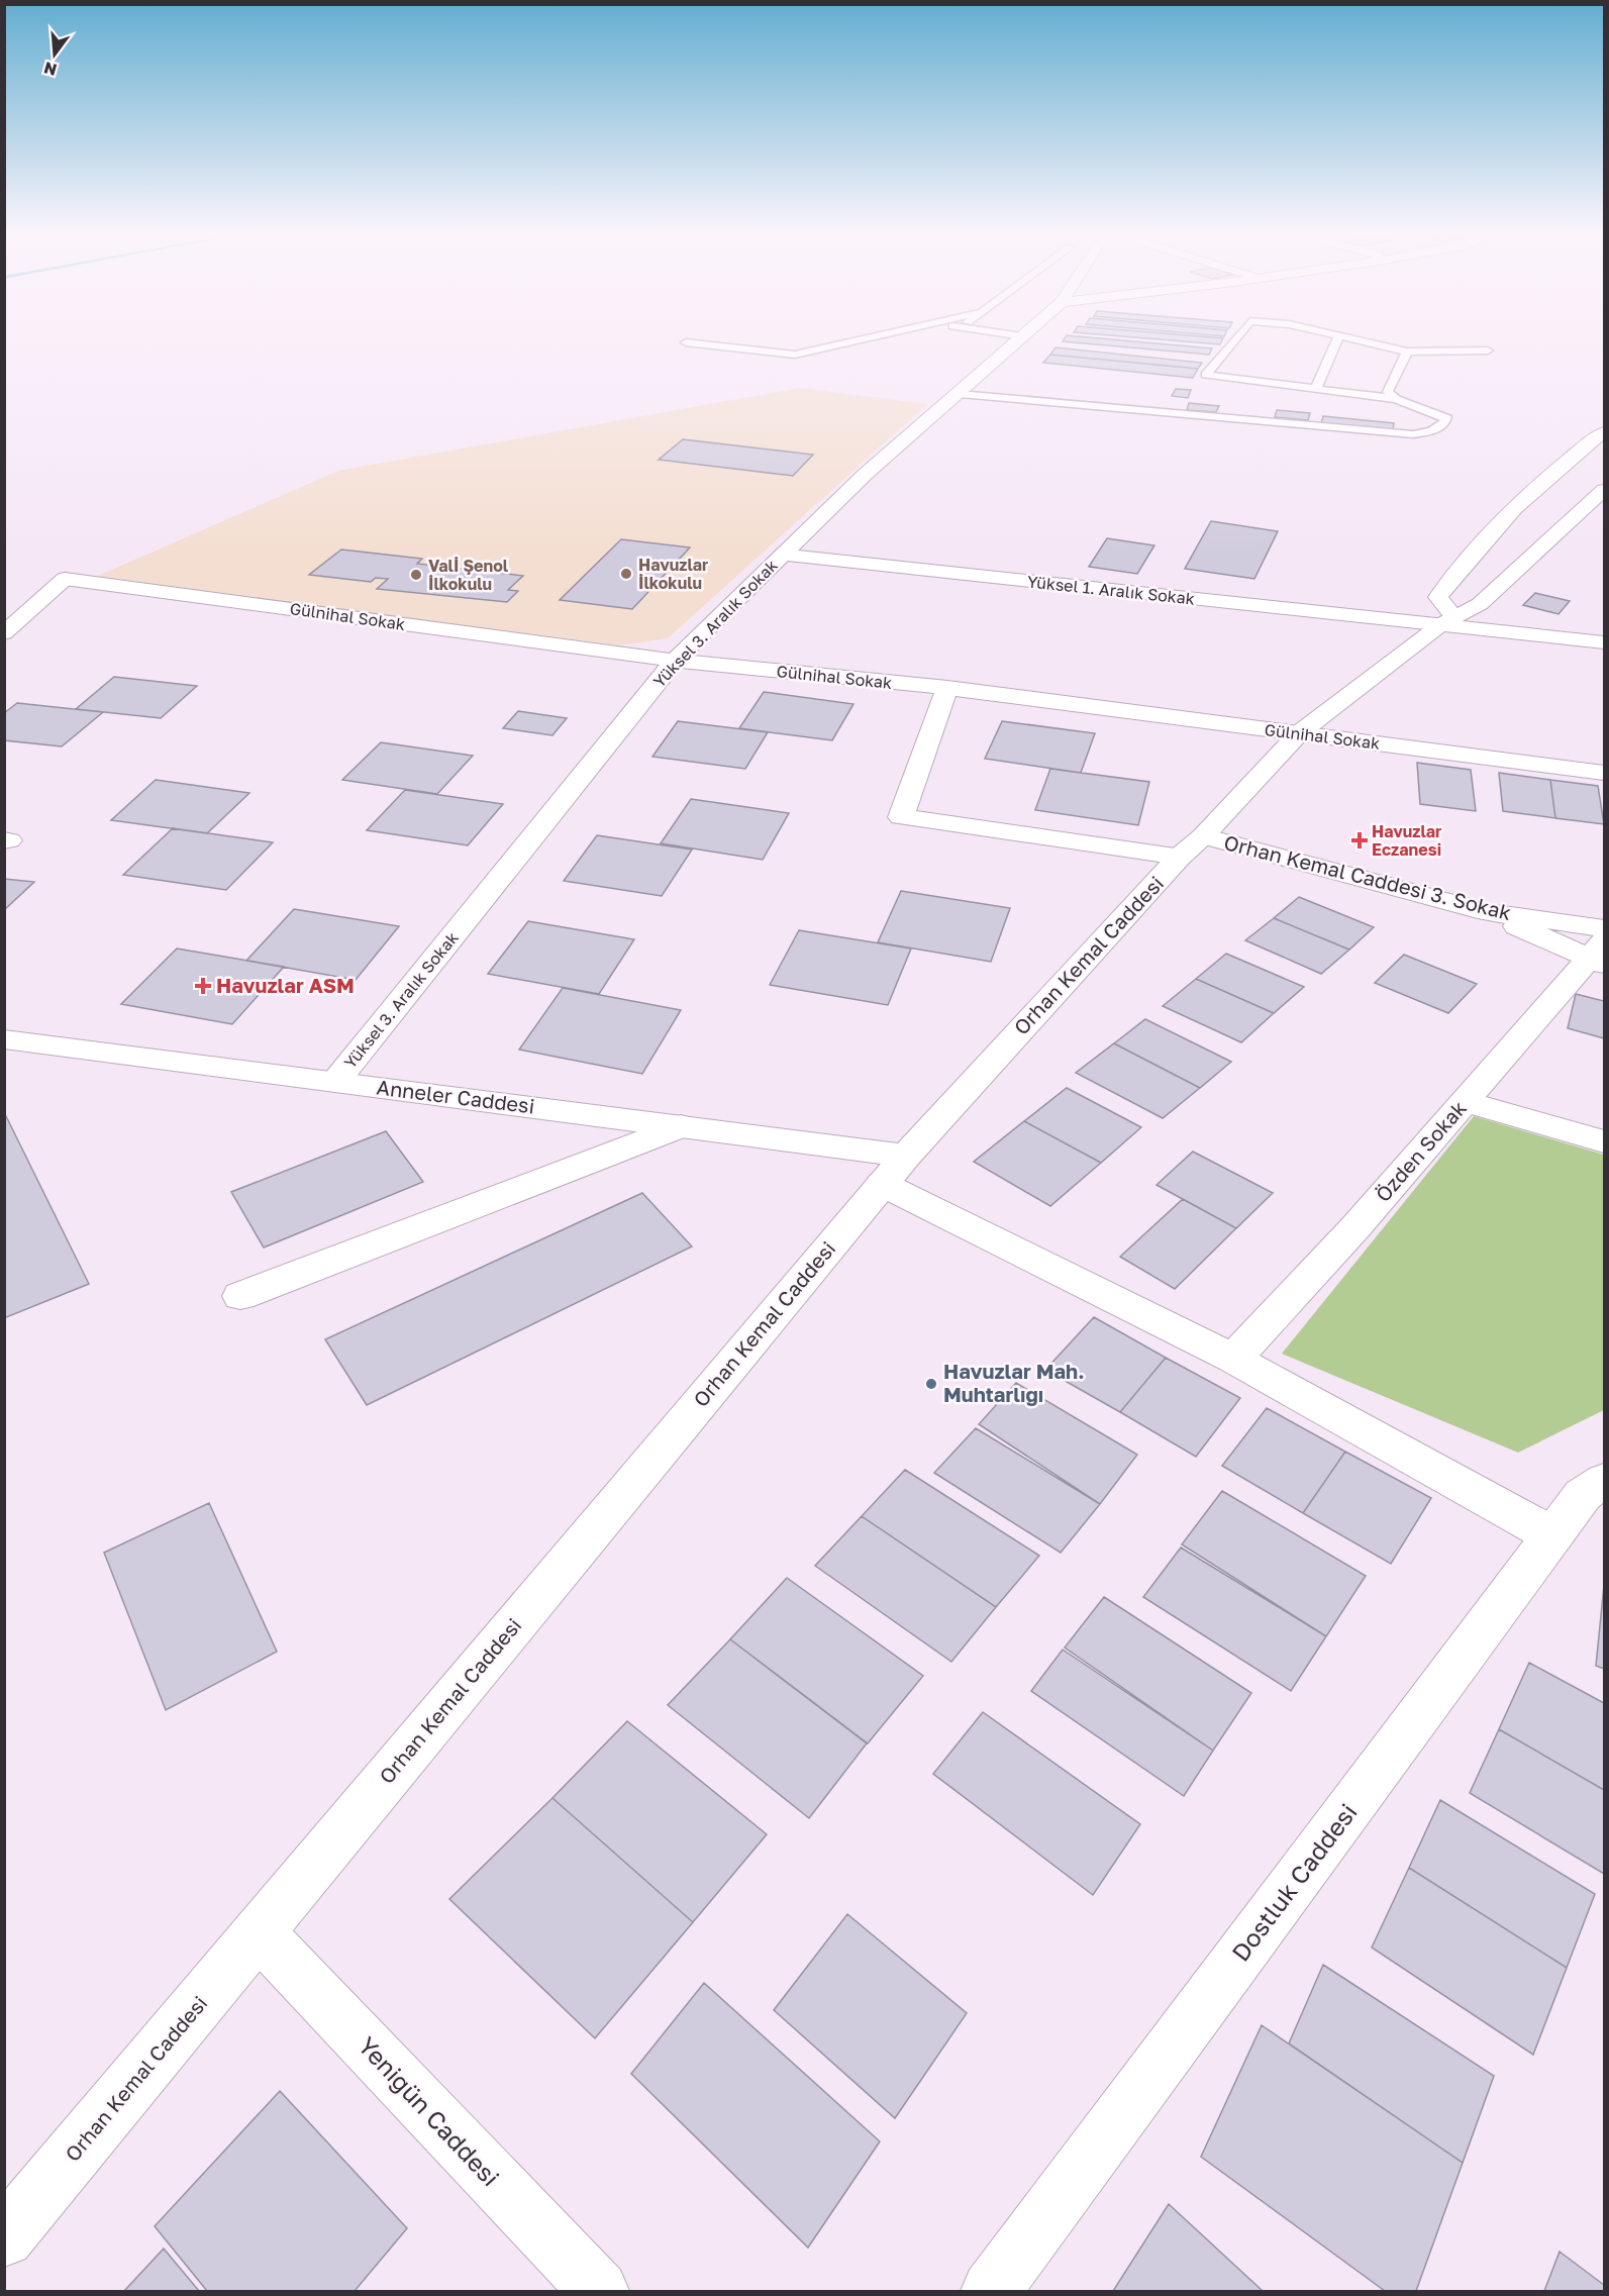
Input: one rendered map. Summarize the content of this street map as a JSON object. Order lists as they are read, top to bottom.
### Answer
{
  "streets": {
    "street": [
      "Yüksel 1. Aralık Sokak",
      "Gülnihal Sokak",
      "Yüksel 3. Aralık Sokak",
      "Orhan Kemal Caddesi 3. Sokak",
      "Orhan Kemal Caddesi",
      "Anneler Caddesi",
      "Özden Sokak",
      "Dostluk Caddesi",
      "Yenigün Caddesi"
    ]
  },
  "crossings": [
    ["Yüksel 1. Aralık Sokak", "Yüksel 3. Aralık Sokak"],
    ["Yüksel 1. Aralık Sokak", "Orhan Kemal Caddesi"],
    ["Gülnihal Sokak", "Yüksel 3. Aralık Sokak"],
    ["Gülnihal Sokak", "Orhan Kemal Caddesi 3. Sokak"],
    ["Gülnihal Sokak", "Orhan Kemal Caddesi"],
    ["Yüksel 3. Aralık Sokak", "Anneler Caddesi"],
    ["Orhan Kemal Caddesi 3. Sokak", "Orhan Kemal Caddesi"],
    ["Orhan Kemal Caddesi", "Anneler Caddesi"],
    ["Orhan Kemal Caddesi", "Yenigün Caddesi"]
  ],
  "places": {
    "other": ["Havuzlar İlkokulu", "Valİ Şenol İlkokulu", "Havuzlar Mah. Muhtarlığı"],
    "health": ["Havuzlar Eczanesi", "Havuzlar ASM"]
  },
  "north": "bottom"
}
